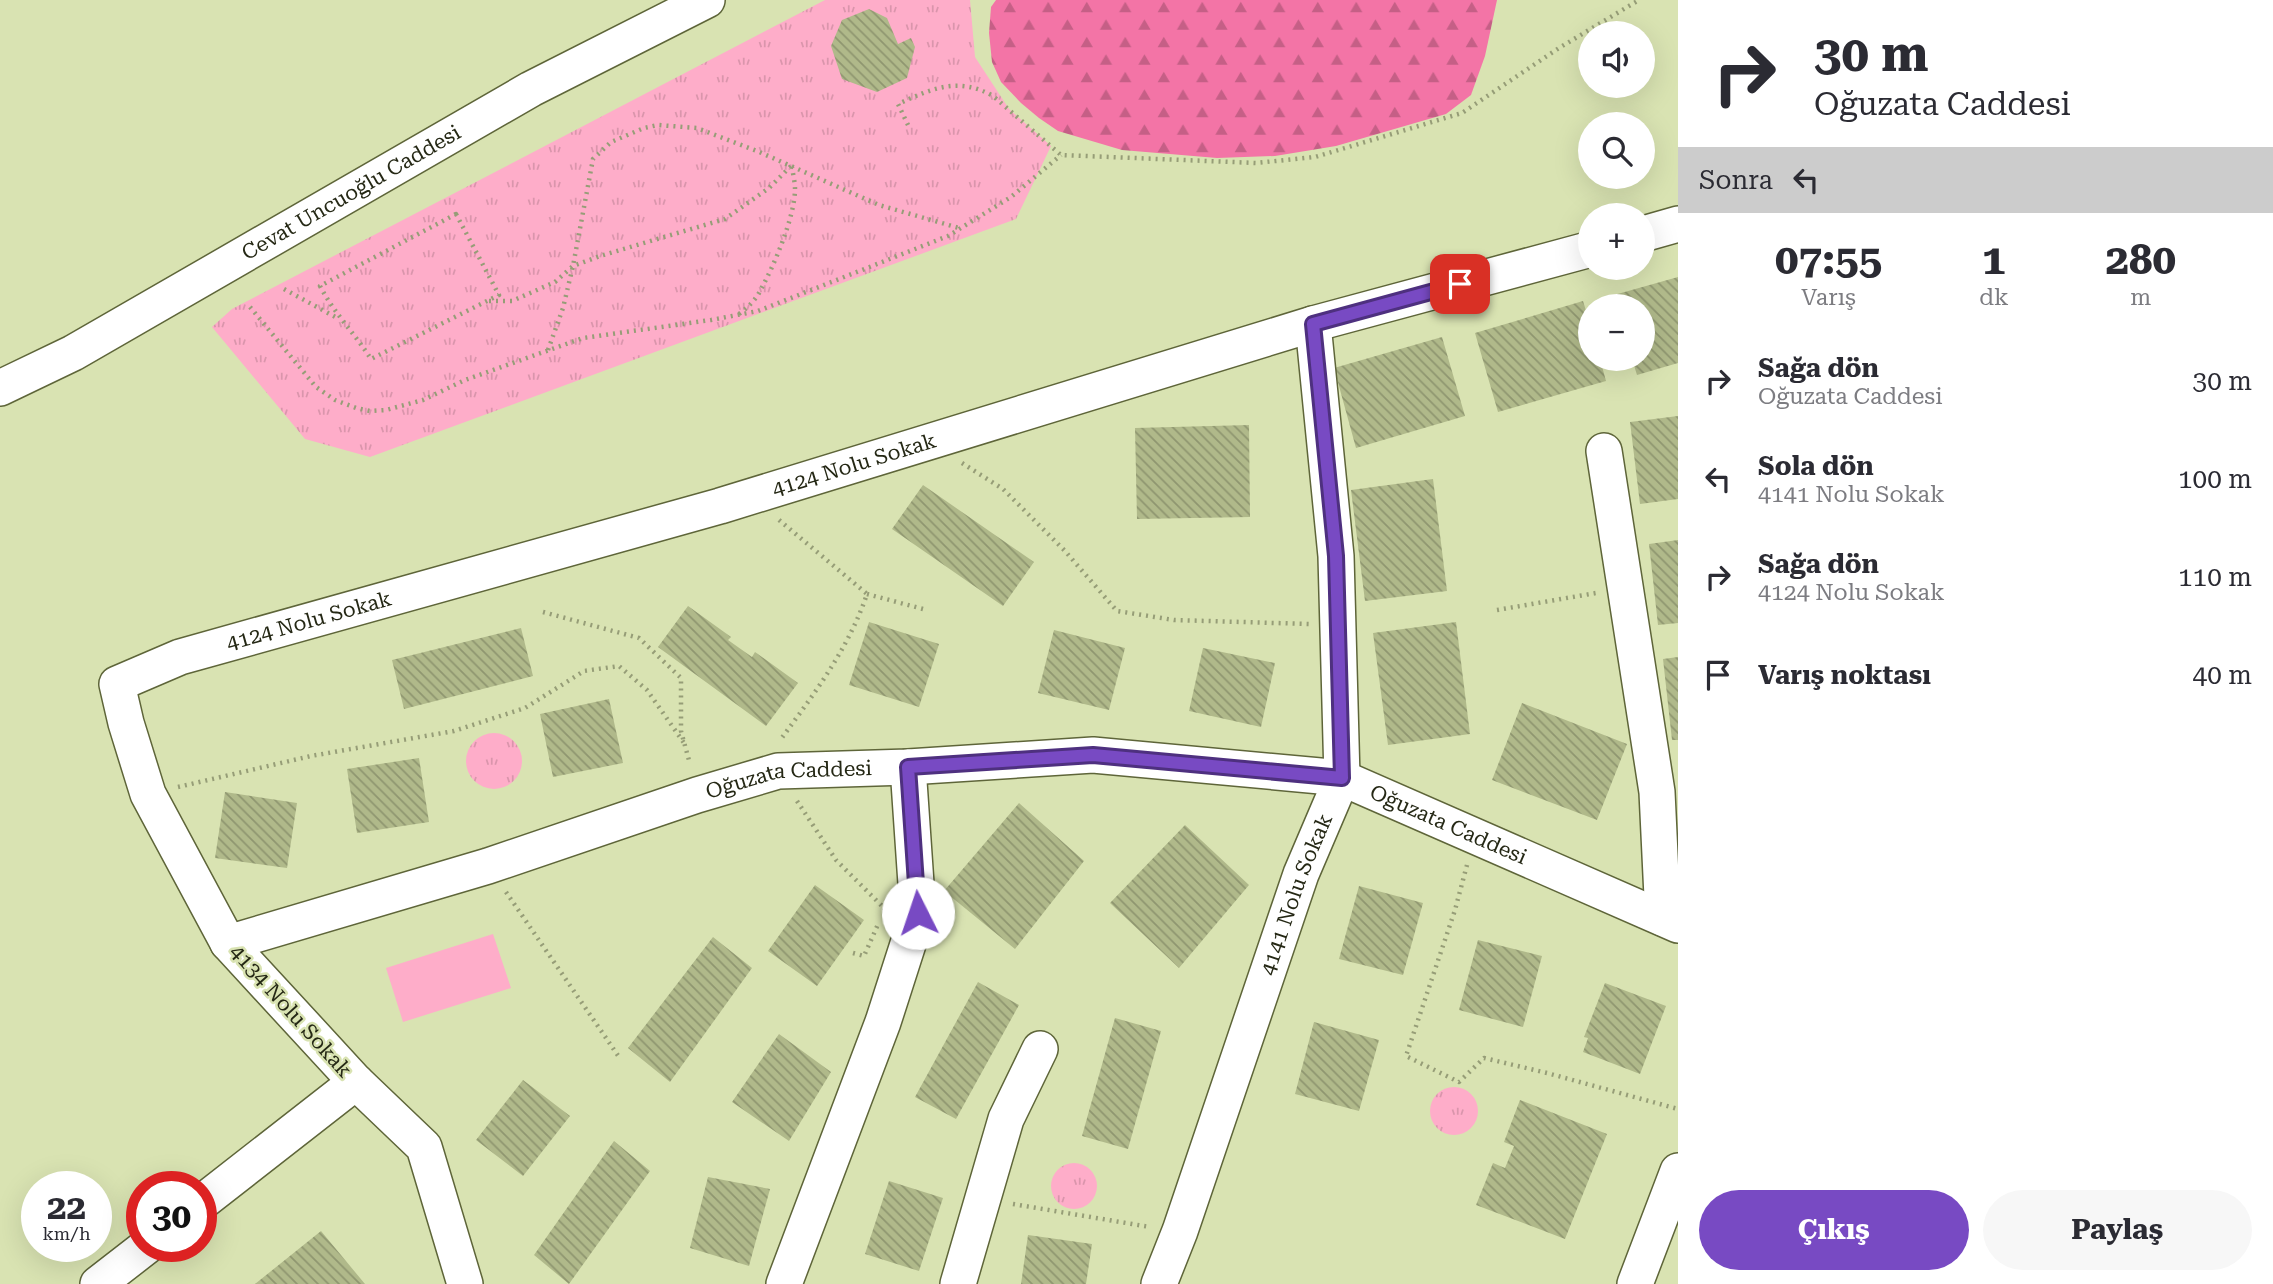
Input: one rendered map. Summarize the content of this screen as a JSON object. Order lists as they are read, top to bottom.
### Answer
{
  "streets": {
    "street": [
      "Cevat Uncuoğlu Caddesi",
      "4124 Nolu Sokak",
      "Oğuzata Caddesi",
      "4141 Nolu Sokak",
      "4134 Nolu Sokak"
    ]
  },
  "crossings": [
    ["4124 Nolu Sokak", "4141 Nolu Sokak"],
    ["4124 Nolu Sokak", "4134 Nolu Sokak"],
    ["Oğuzata Caddesi", "4141 Nolu Sokak"],
    ["Oğuzata Caddesi", "4134 Nolu Sokak"]
  ],
  "page": {
    "turn": ["30 m", "Oğuzata Caddesi"],
    "map_buttons": ["+", "−"],
    "then": "Sonra",
    "eta": [
      "07:55",
      "Varış",
      "1",
      "dk",
      "280",
      "m"
    ],
    "list": [
      {
        "name": "Sağa dön",
        "note": "Oğuzata Caddesi",
        "value": "30 m"
      },
      {
        "name": "Sola dön",
        "note": "4141 Nolu Sokak",
        "value": "100 m"
      },
      {
        "name": "Sağa dön",
        "note": "4124 Nolu Sokak",
        "value": "110 m"
      },
      {
        "name": "Varış noktası",
        "value": "40 m"
      }
    ],
    "speed": "22 km/h",
    "limit": "30",
    "buttons": ["Çıkış", "Paylaş"]
  }
}
